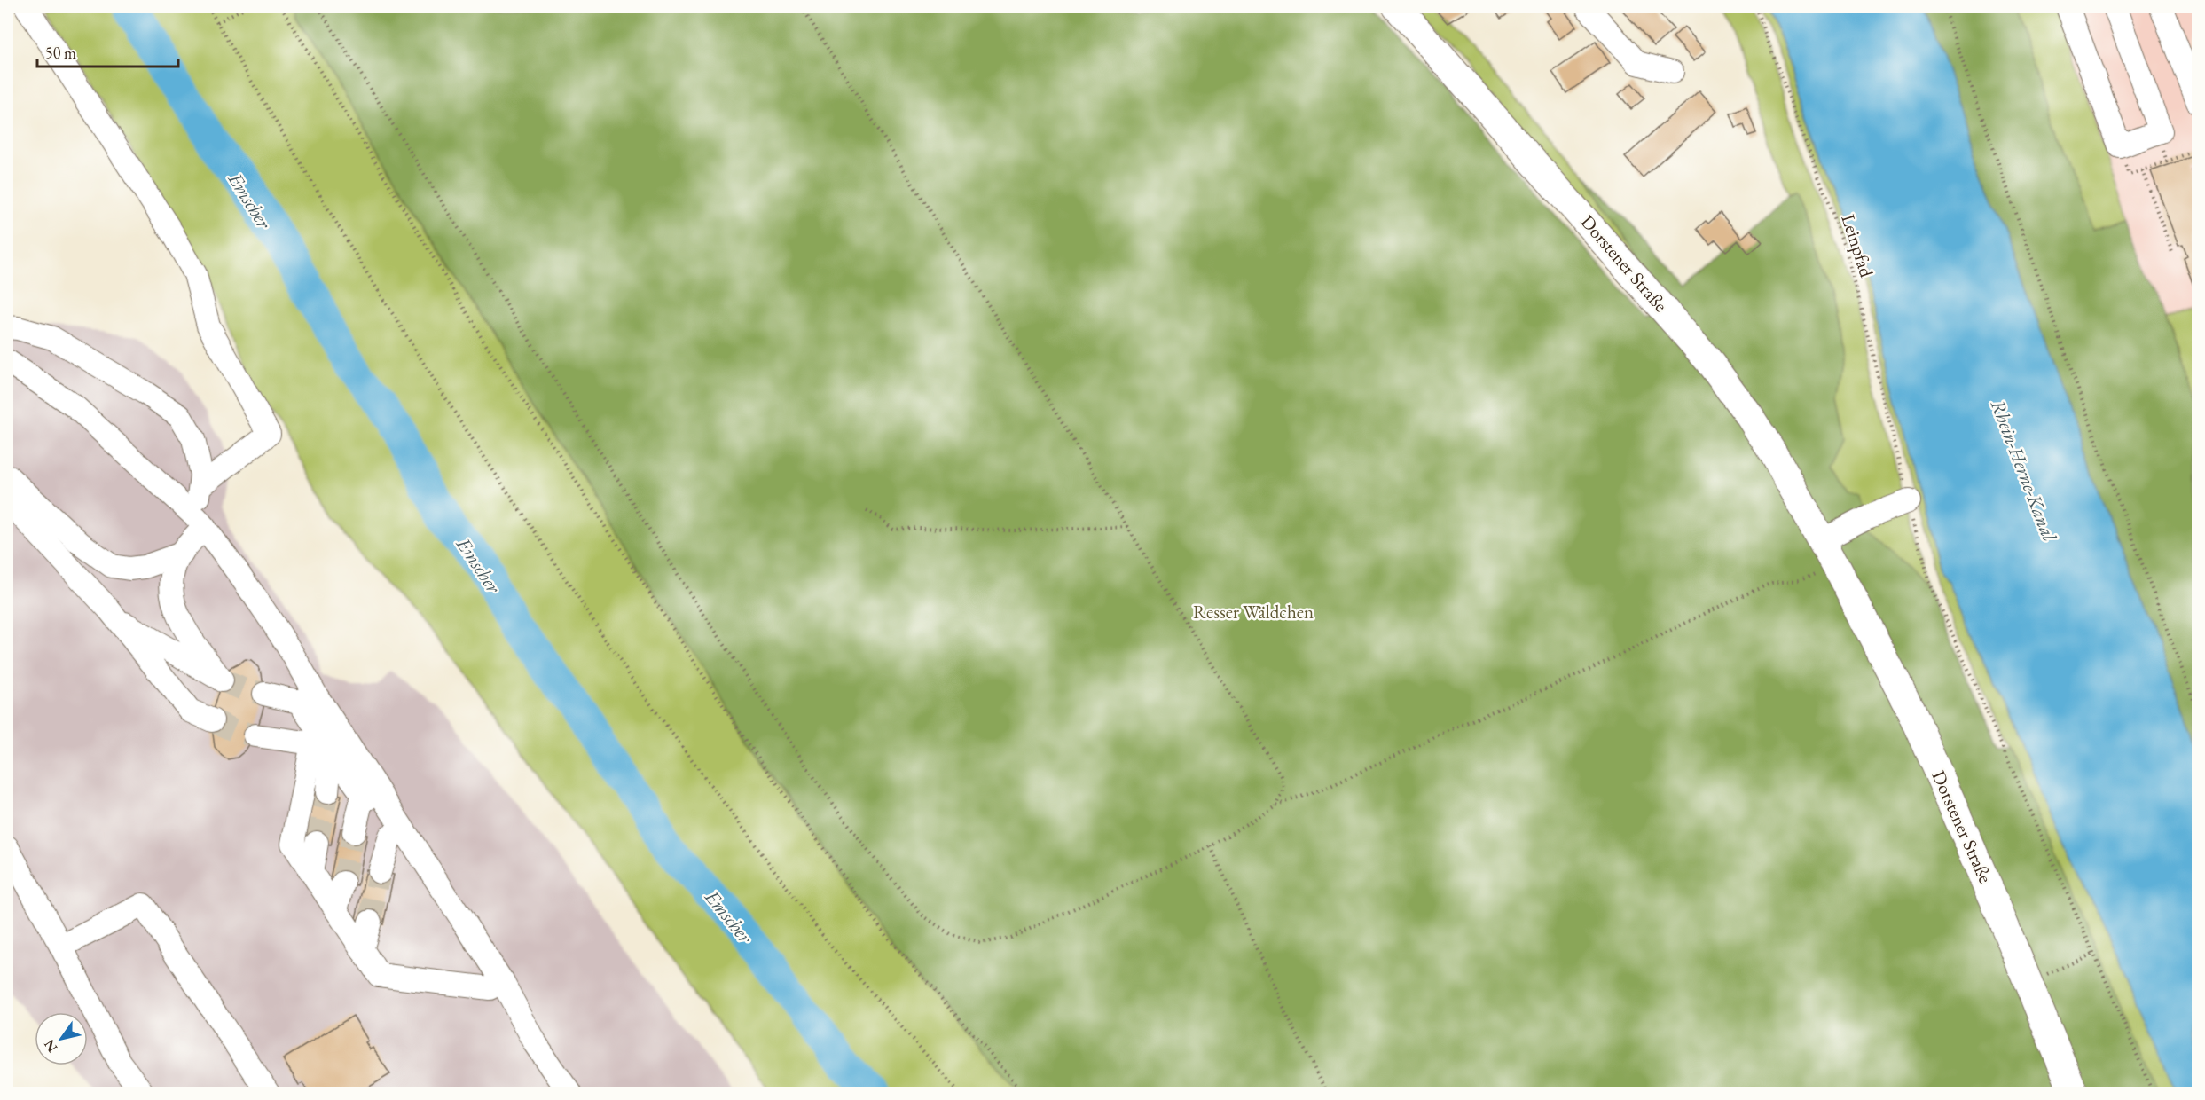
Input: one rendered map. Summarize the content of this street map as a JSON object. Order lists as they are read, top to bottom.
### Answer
{
  "streets": {
    "main road": ["Dorstener Straße"],
    "path": ["Leinpfad"]
  },
  "water": ["Emscher", "Rhein-Herne-Kanal"],
  "parks": ["Resser Wäldchen"],
  "scale_bar": "50 m",
  "north": "bottom left"
}
